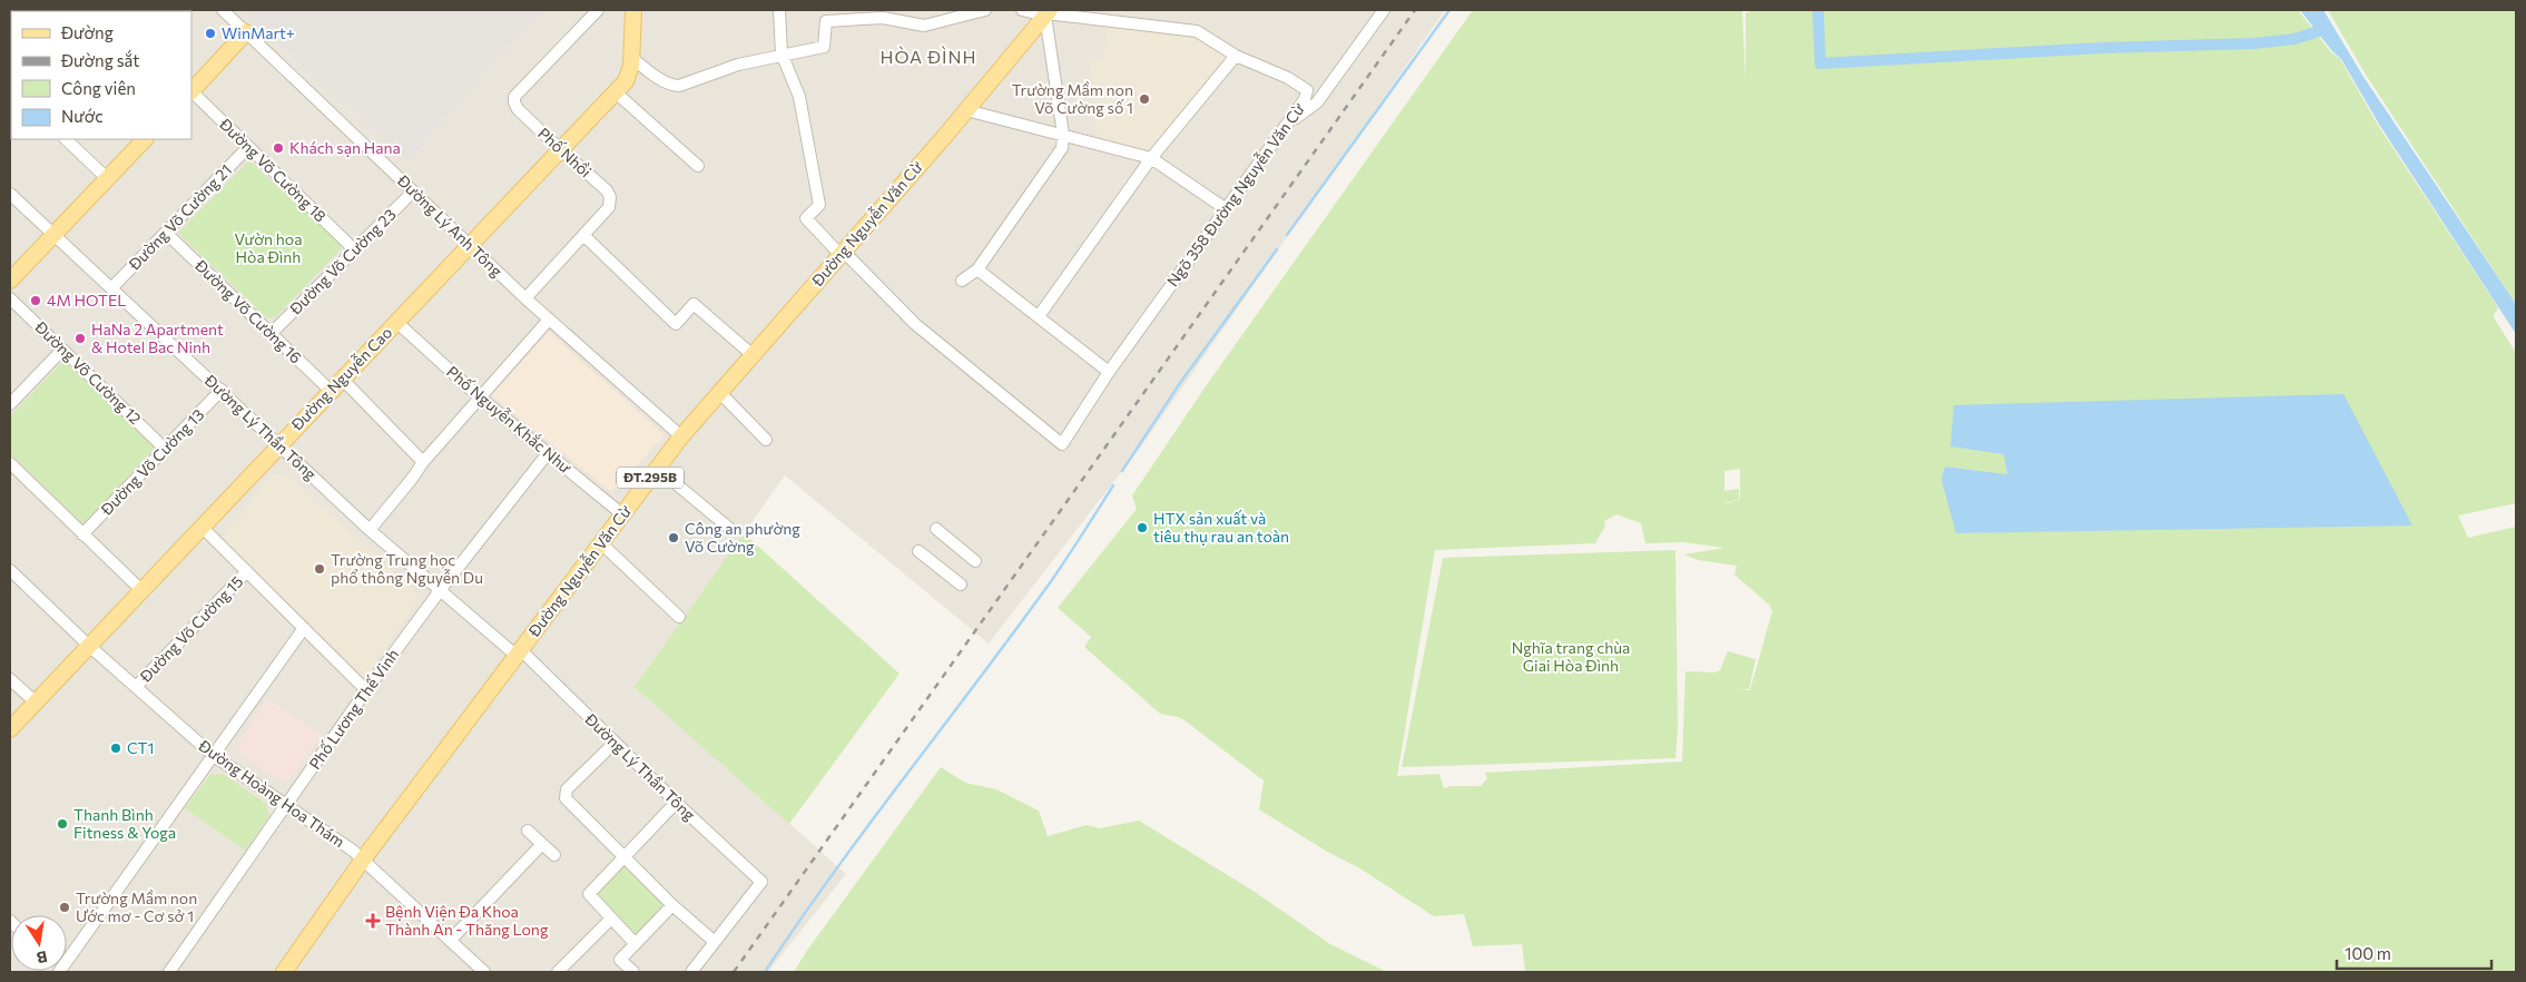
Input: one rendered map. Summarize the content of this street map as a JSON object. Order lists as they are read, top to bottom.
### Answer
{
  "streets": {
    "main road": ["Đường Nguyễn Văn Cừ", "Đường Nguyễn Cao", "ĐT.295B"],
    "street": [
      "Phố Nhồi",
      "Đường Võ Cường 18",
      "Ngõ 358 Đường Nguyễn Văn Cừ",
      "Đường Võ Cường 21",
      "Đường Lý Anh Tông",
      "Đường Võ Cường 23",
      "Đường Võ Cường 16",
      "Đường Võ Cường 12",
      "Phố Nguyễn Khắc Như",
      "Đường Lý Thần Tông",
      "Đường Võ Cường 13",
      "Đường Võ Cường 15",
      "Phố Lương Thế Vinh",
      "Đường Hoàng Hoa Thám"
    ]
  },
  "crossings": [
    ["Phố Nhồi", "Đường Lý Anh Tông"],
    ["Phố Nhồi", "Đường Nguyễn Cao"],
    ["Đường Võ Cường 18", "Đường Võ Cường 21"],
    ["Đường Võ Cường 18", "Đường Võ Cường 23"],
    ["Ngõ 358 Đường Nguyễn Văn Cừ", "Đường Nguyễn Văn Cừ"],
    ["Đường Võ Cường 21", "Đường Võ Cường 16"],
    ["Đường Võ Cường 21", "Đường Lý Thần Tông"],
    ["Đường Nguyễn Văn Cừ", "Đường Lý Anh Tông"],
    ["Đường Nguyễn Văn Cừ", "Phố Nguyễn Khắc Như"],
    ["Đường Nguyễn Văn Cừ", "Đường Lý Thần Tông"],
    ["Đường Nguyễn Văn Cừ", "Đường Hoàng Hoa Thám"],
    ["Đường Lý Anh Tông", "Đường Võ Cường 23"],
    ["Đường Lý Anh Tông", "Đường Nguyễn Cao"],
    ["Đường Võ Cường 23", "Đường Võ Cường 16"],
    ["Đường Võ Cường 16", "Đường Nguyễn Cao"],
    ["Đường Võ Cường 12", "Đường Võ Cường 13"],
    ["Đường Nguyễn Cao", "Phố Nguyễn Khắc Như"],
    ["Đường Nguyễn Cao", "Đường Lý Thần Tông"],
    ["Đường Nguyễn Cao", "Đường Hoàng Hoa Thám"],
    ["Phố Nguyễn Khắc Như", "Phố Lương Thế Vinh"],
    ["Đường Lý Thần Tông", "Đường Võ Cường 13"],
    ["Đường Lý Thần Tông", "Phố Lương Thế Vinh"],
    ["Đường Võ Cường 15", "Đường Hoàng Hoa Thám"],
    ["Phố Lương Thế Vinh", "Đường Hoàng Hoa Thám"]
  ],
  "districts": ["HÒA ĐÌNH"],
  "parks": ["Vườn hoa Hòa Đình", "Nghĩa trang chùa Giai Hòa Đình"],
  "places": {
    "other": [
      "WinMart+",
      "Trường Mầm non Võ Cường số 1",
      "Khách sạn Hana",
      "4M HOTEL",
      "HaNa 2 Apartment & Hotel Bac Ninh",
      "HTX sản xuất và tiêu thụ rau an toàn",
      "Công an phường Võ Cường",
      "Trường Trung học phổ thông Nguyễn Du",
      "CT1",
      "Thanh Bình Fitness & Yoga",
      "Trường Mầm non Ước mơ - Cơ sở 1"
    ],
    "health": ["Bệnh Viện Đa Khoa Thành An - Thăng Long"]
  },
  "legend": [
    "Đường",
    "Đường sắt",
    "Công viên",
    "Nước"
  ],
  "scale_bar": "100 m",
  "north": "bottom"
}
